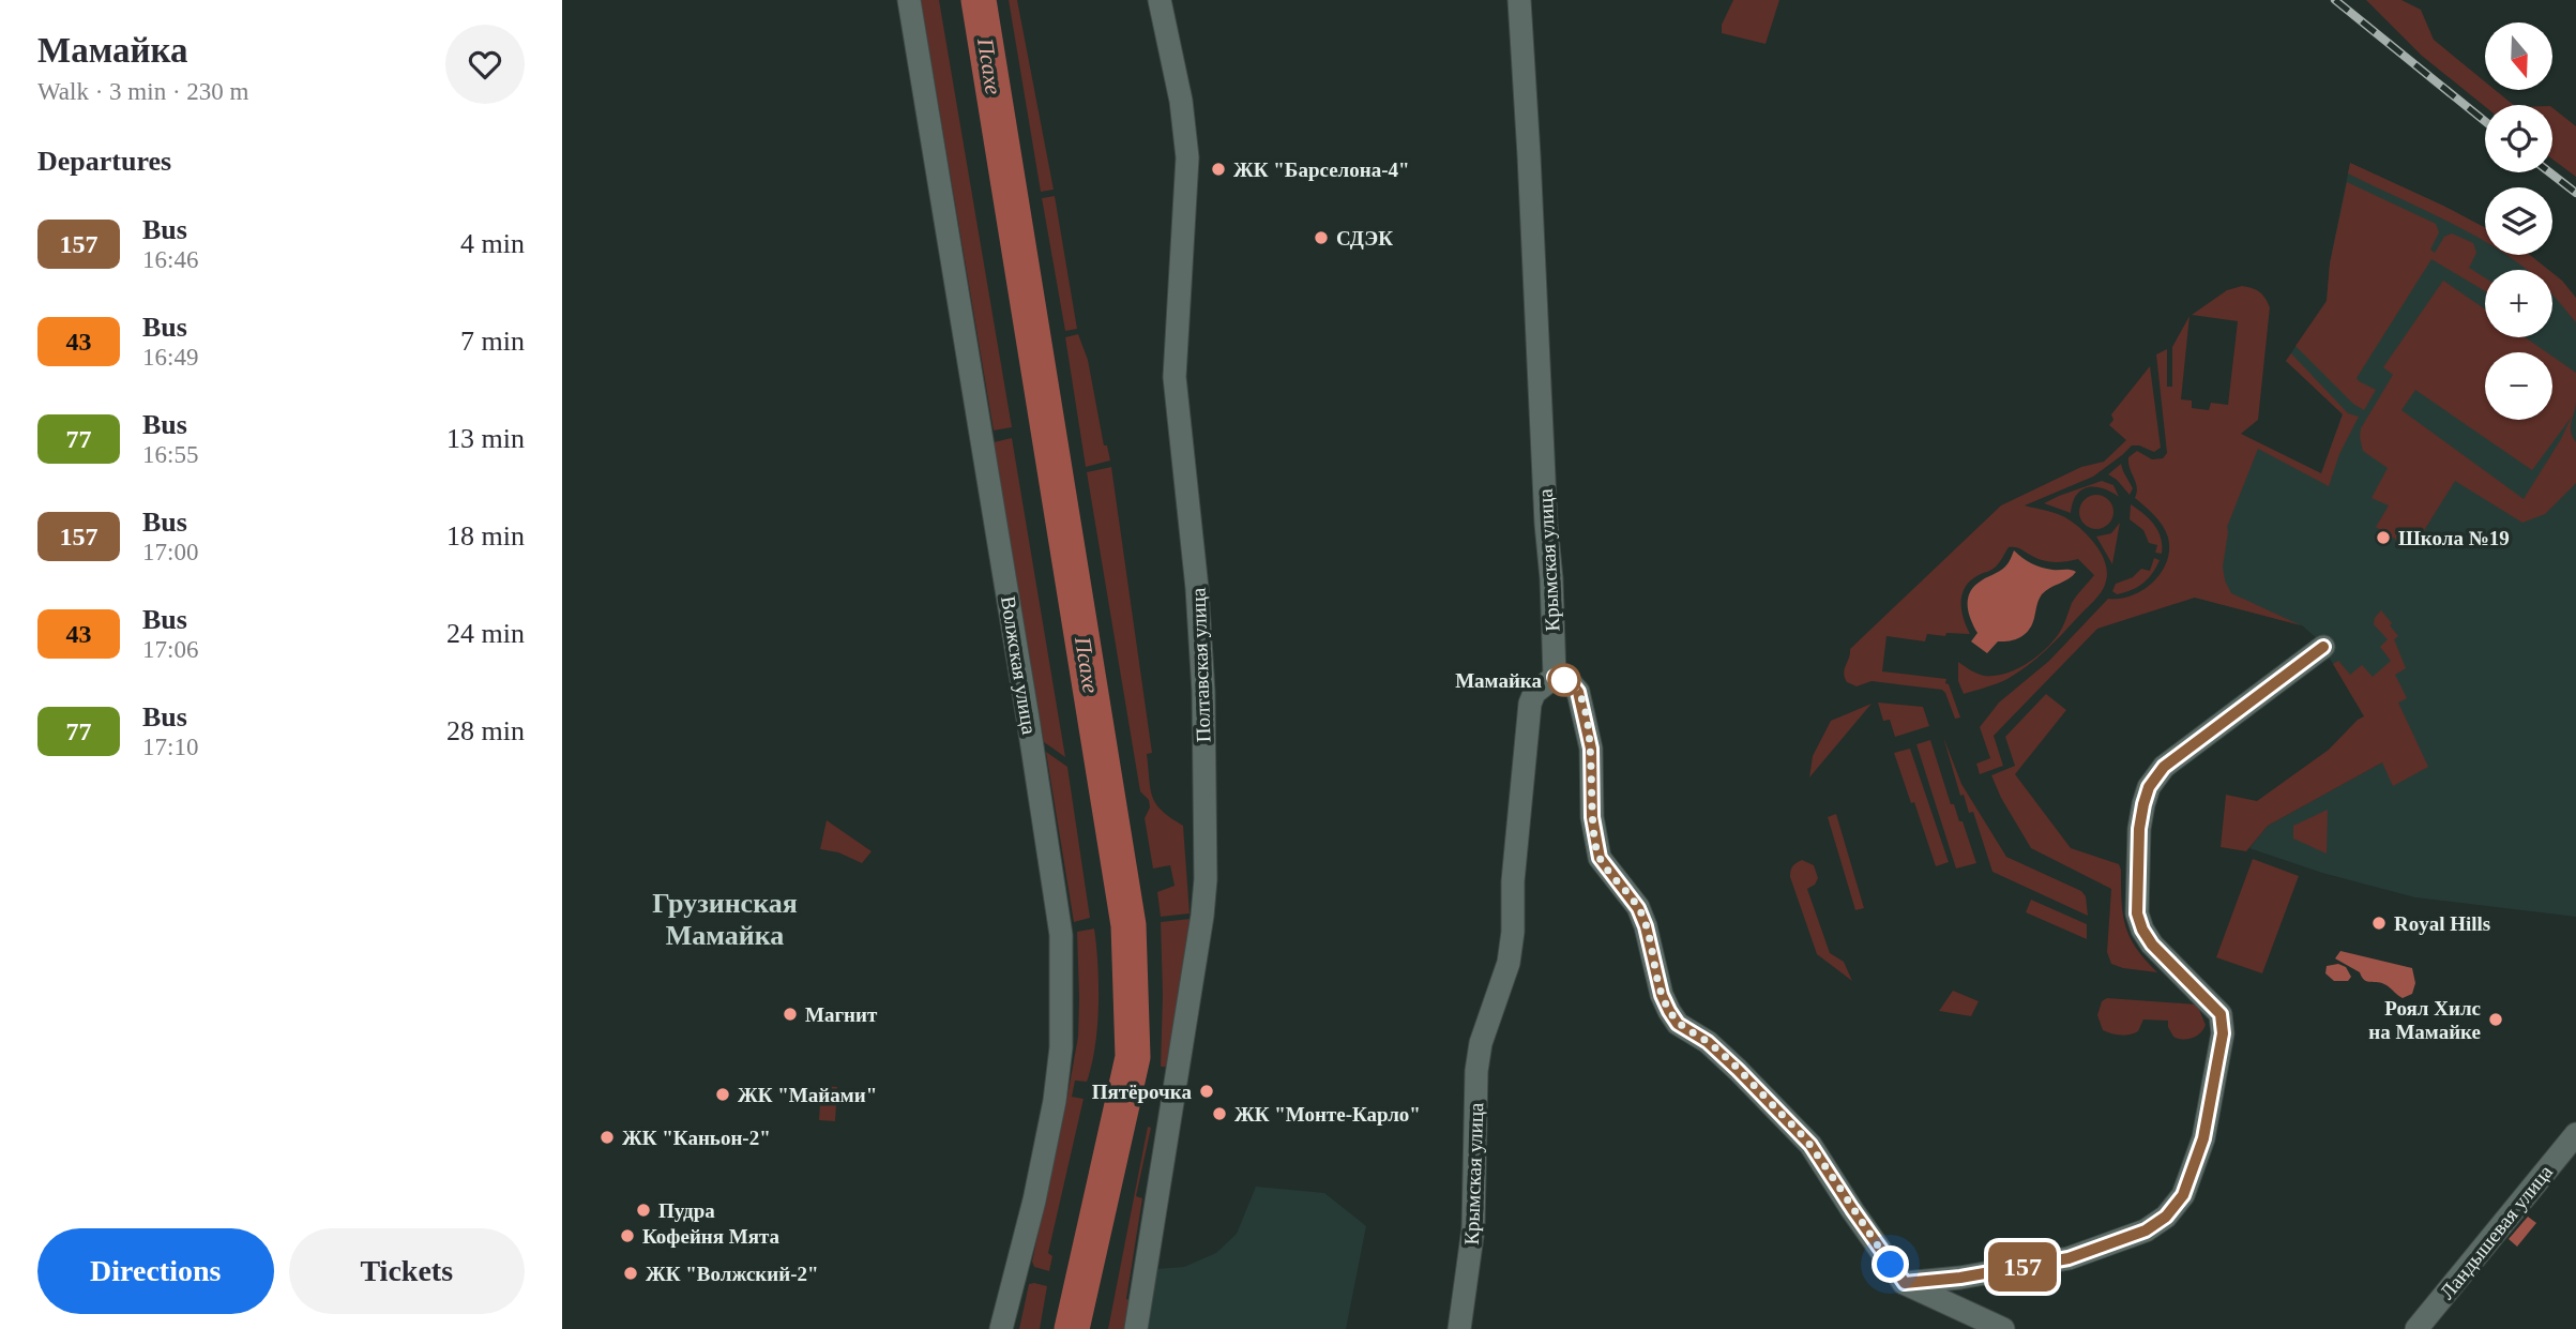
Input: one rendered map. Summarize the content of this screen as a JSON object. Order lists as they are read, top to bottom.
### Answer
{
  "streets": {
    "street": [
      "Крымская улица",
      "Волжская улица",
      "Полтавская улица",
      "Ландышевая улица"
    ]
  },
  "districts": ["Грузинская Мамайка"],
  "water": ["Псахе"],
  "places": [
    "ЖК \"Барселона-4\"",
    "СДЭК",
    "Школа №19",
    "Мамайка",
    "Royal Hills",
    "Магнит",
    "Роял Хилс на Мамайке",
    "Пятёрочка",
    "ЖК \"Майами\"",
    "ЖК \"Монте-Карло\"",
    "ЖК \"Каньон-2\"",
    "Пудра",
    "Кофейня Мята",
    "ЖК \"Волжский-2\""
  ],
  "lines": ["bus line 157"],
  "north": "bottom",
  "page": {
    "heading": [
      ["Мамайка", "Walk · 3 min · 230 m"],
      "Departures"
    ],
    "on_map": "157",
    "map_buttons": ["+", "−"],
    "list": [
      {
        "mark": "157",
        "name": "Bus",
        "note": "16:46",
        "value": "4 min"
      },
      {
        "mark": "43",
        "name": "Bus",
        "note": "16:49",
        "value": "7 min"
      },
      {
        "mark": "77",
        "name": "Bus",
        "note": "16:55",
        "value": "13 min"
      },
      {
        "mark": "157",
        "name": "Bus",
        "note": "17:00",
        "value": "18 min"
      },
      {
        "mark": "43",
        "name": "Bus",
        "note": "17:06",
        "value": "24 min"
      },
      {
        "mark": "77",
        "name": "Bus",
        "note": "17:10",
        "value": "28 min"
      }
    ],
    "buttons": ["Directions", "Tickets"]
  }
}
